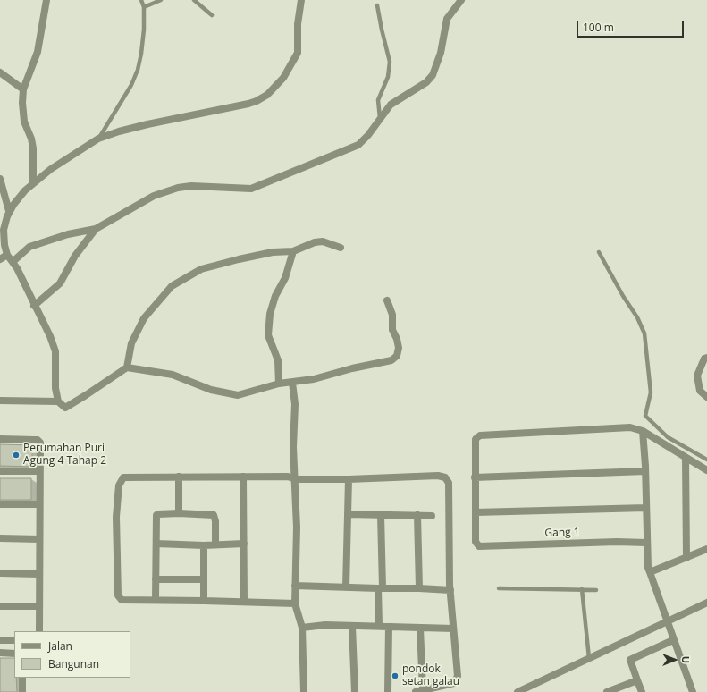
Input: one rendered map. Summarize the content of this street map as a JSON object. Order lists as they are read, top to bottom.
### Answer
{
  "streets": {
    "street": ["Gang 1"]
  },
  "places": ["Perumahan Puri Agung 4 Tahap 2", "pondok setan galau"],
  "legend": ["Jalan", "Bangunan"],
  "scale_bar": "100 m",
  "north": "right"
}
